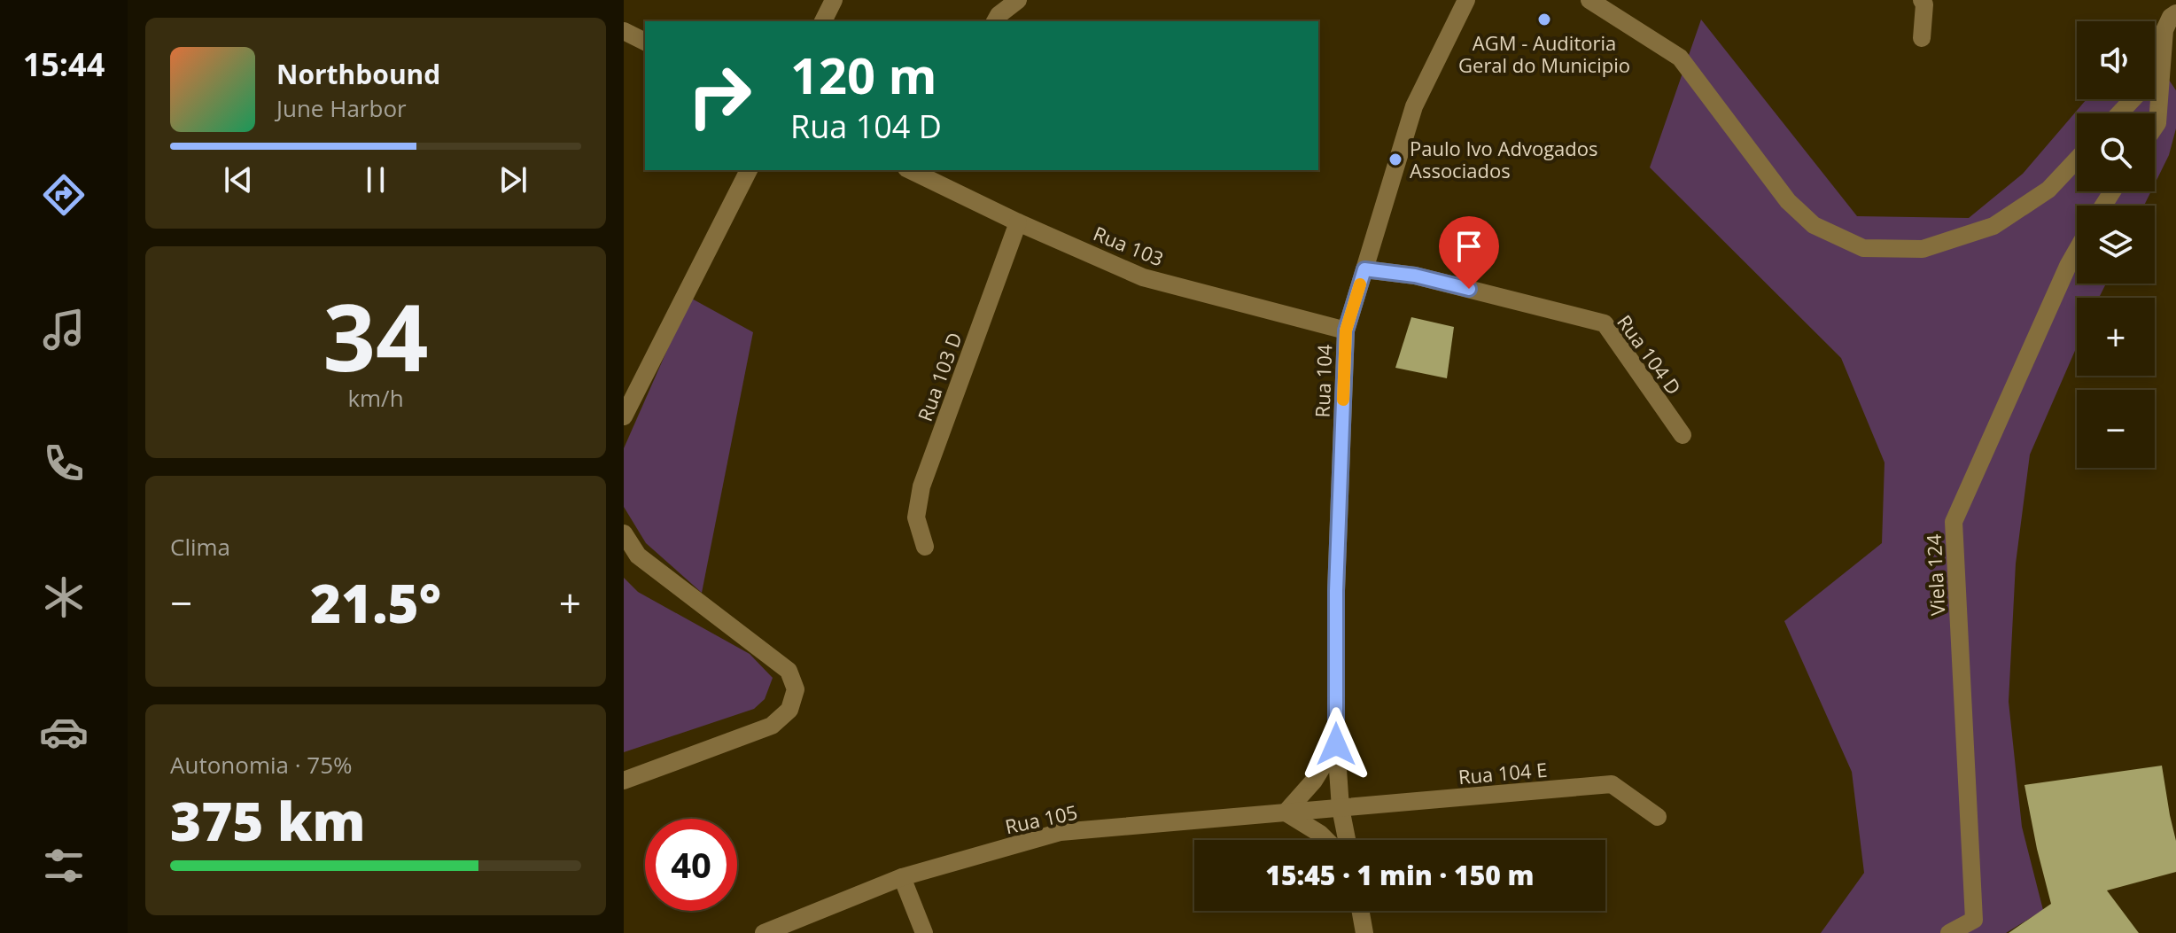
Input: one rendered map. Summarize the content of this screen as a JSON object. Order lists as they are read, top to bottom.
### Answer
{
  "streets": {
    "street": [
      "Rua 103",
      "Rua 104 D",
      "Rua 103 D",
      "Rua 104",
      "Viela 124",
      "Rua 104 E",
      "Rua 105"
    ]
  },
  "crossings": [
    ["Rua 103", "Rua 103 D"],
    ["Rua 103", "Rua 104"],
    ["Rua 104 D", "Rua 104"],
    ["Rua 104", "Rua 104 E"],
    ["Rua 104", "Rua 105"],
    ["Rua 104 E", "Rua 105"]
  ],
  "places": ["AGM - Auditoria Geral do Municipio", "Paulo Ivo Advogados Associados"],
  "page": {
    "tabs": "15:44",
    "map_buttons": ["+", "−"],
    "turn": ["120 m", "Rua 104 D"],
    "song": ["Northbound", "June Harbor"],
    "tile": [
      ["34", "km/h"],
      "Clima",
      ["Autonomia · 75%", "375 km"]
    ],
    "heat": ["−", "21.5°", "+"],
    "limit": "40",
    "trip": "15:45 · 1 min · 150 m"
  }
}
